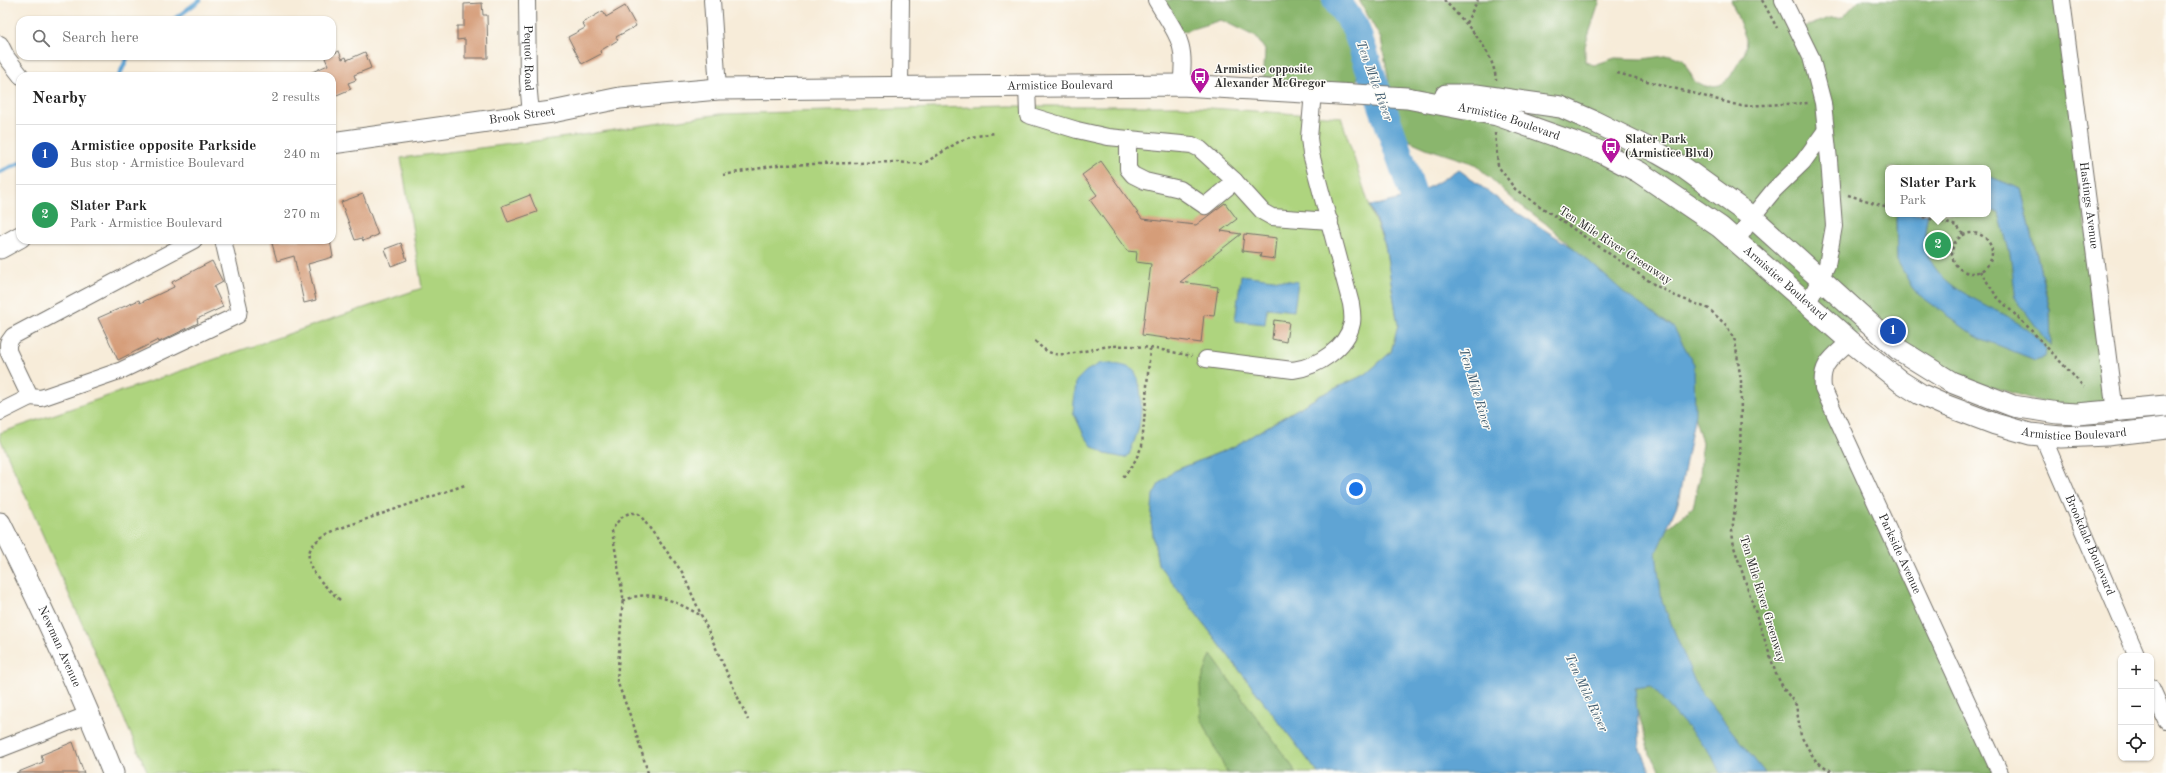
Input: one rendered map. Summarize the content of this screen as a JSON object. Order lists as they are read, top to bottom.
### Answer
{
  "streets": {
    "main road": ["Armistice Boulevard", "Brook Street", "Newman Avenue"],
    "street": [
      "Pequot Road",
      "Hastings Avenue",
      "Brookdale Boulevard",
      "Parkside Avenue"
    ],
    "path": ["Ten Mile River Greenway"]
  },
  "crossings": [
    ["Pequot Road", "Brook Street"],
    ["Armistice Boulevard", "Brook Street"],
    ["Armistice Boulevard", "Hastings Avenue"],
    ["Armistice Boulevard", "Ten Mile River Greenway"],
    ["Armistice Boulevard", "Brookdale Boulevard"],
    ["Armistice Boulevard", "Parkside Avenue"]
  ],
  "water": ["Ten Mile River"],
  "places": {
    "bus stop": ["Armistice opposite Alexander McGregor", "Slater Park (Armistice Blvd)"]
  },
  "page": {
    "search": "Search here",
    "heading": ["Nearby", "2 results"],
    "list": [
      {
        "mark": "1",
        "name": "Armistice opposite Parkside",
        "note": "Bus stop · Armistice Boulevard",
        "value": "240 m"
      },
      {
        "mark": "2",
        "name": "Slater Park",
        "note": "Park · Armistice Boulevard",
        "value": "270 m"
      }
    ],
    "popup": ["Slater Park", "Park"],
    "pins": ["2", "1"],
    "map_buttons": ["+", "−"]
  }
}
